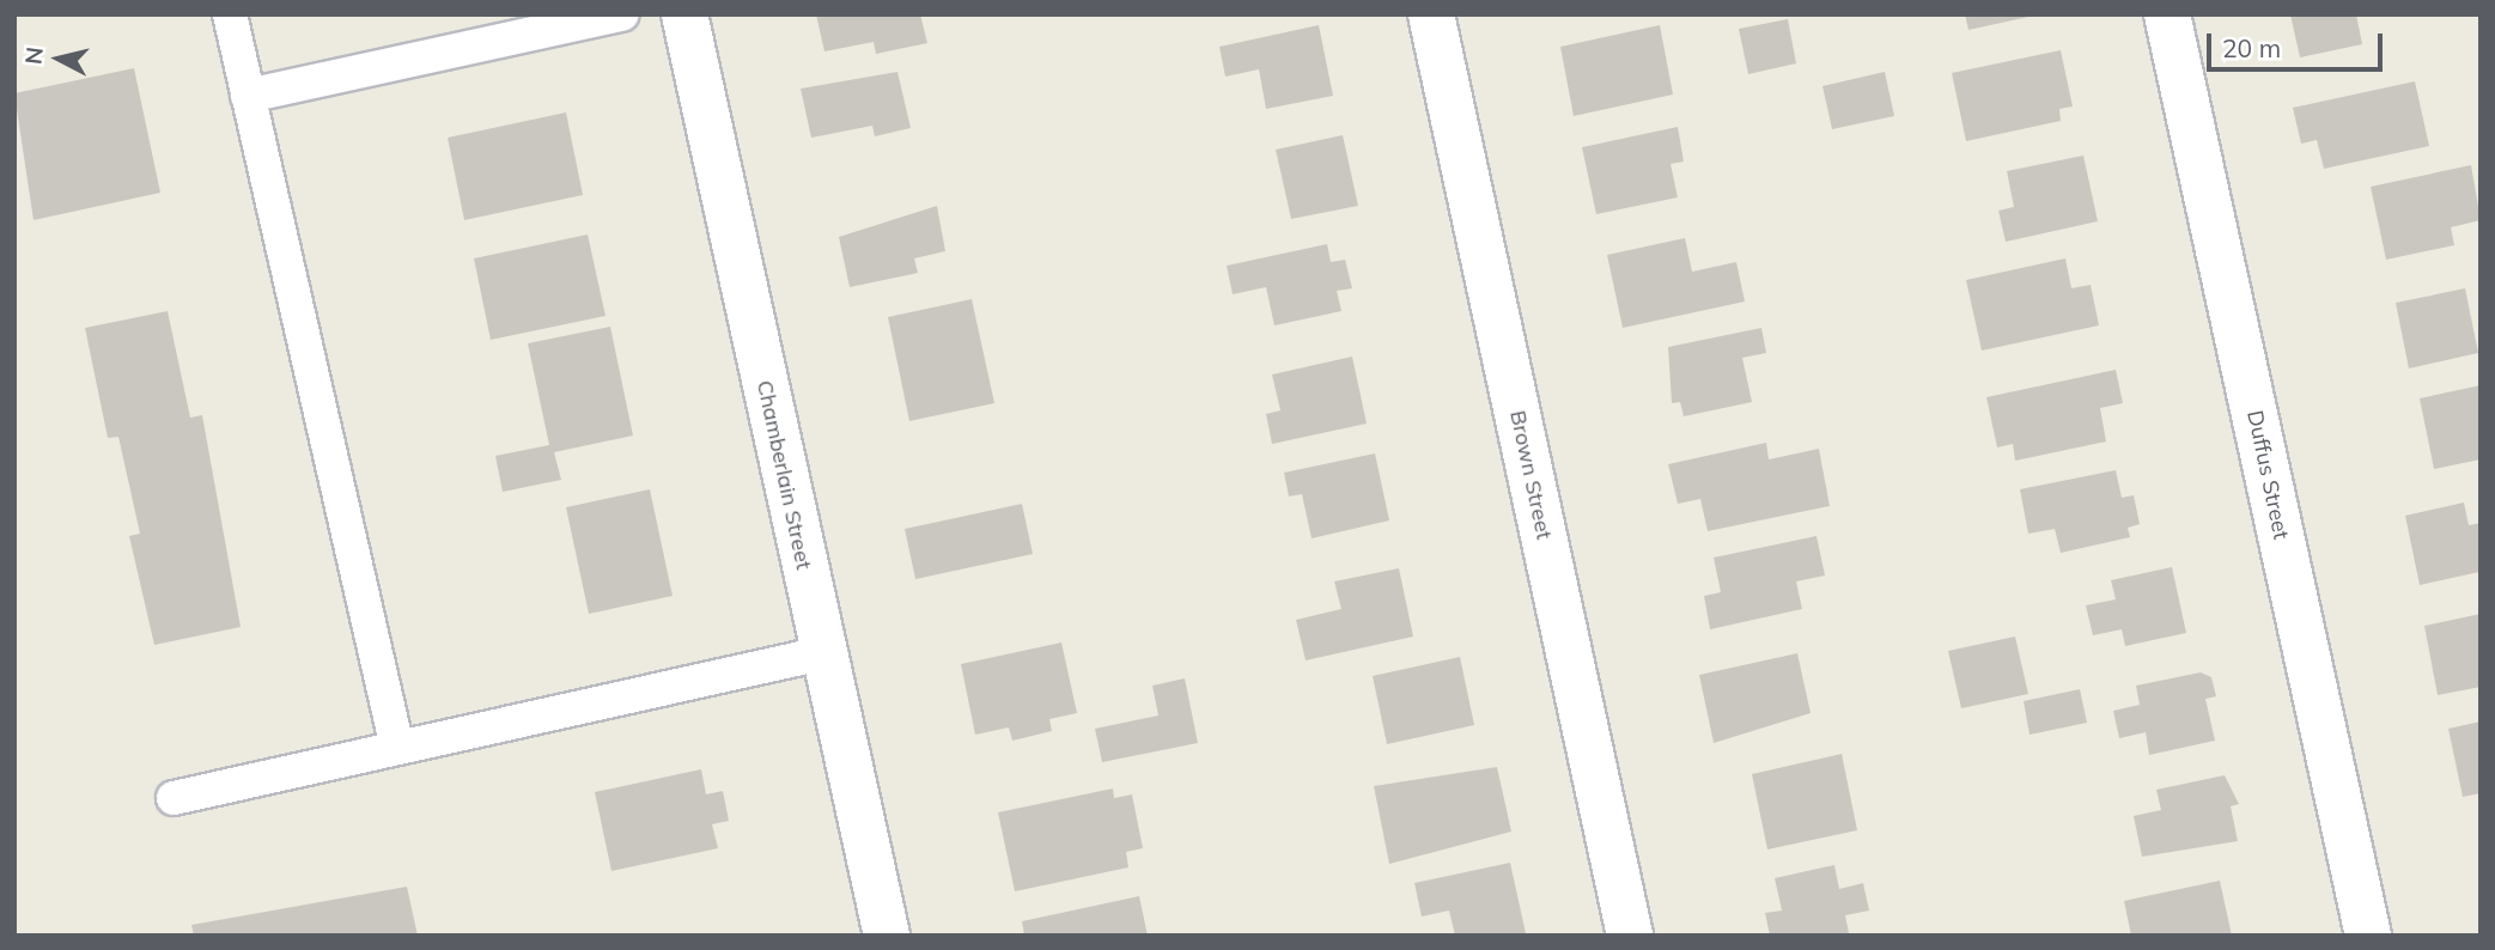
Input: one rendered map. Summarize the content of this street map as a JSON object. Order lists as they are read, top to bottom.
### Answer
{
  "streets": {
    "street": ["Chamberlain Street", "Brown Street", "Duffus Street"]
  },
  "scale_bar": "20 m",
  "north": "left"
}
